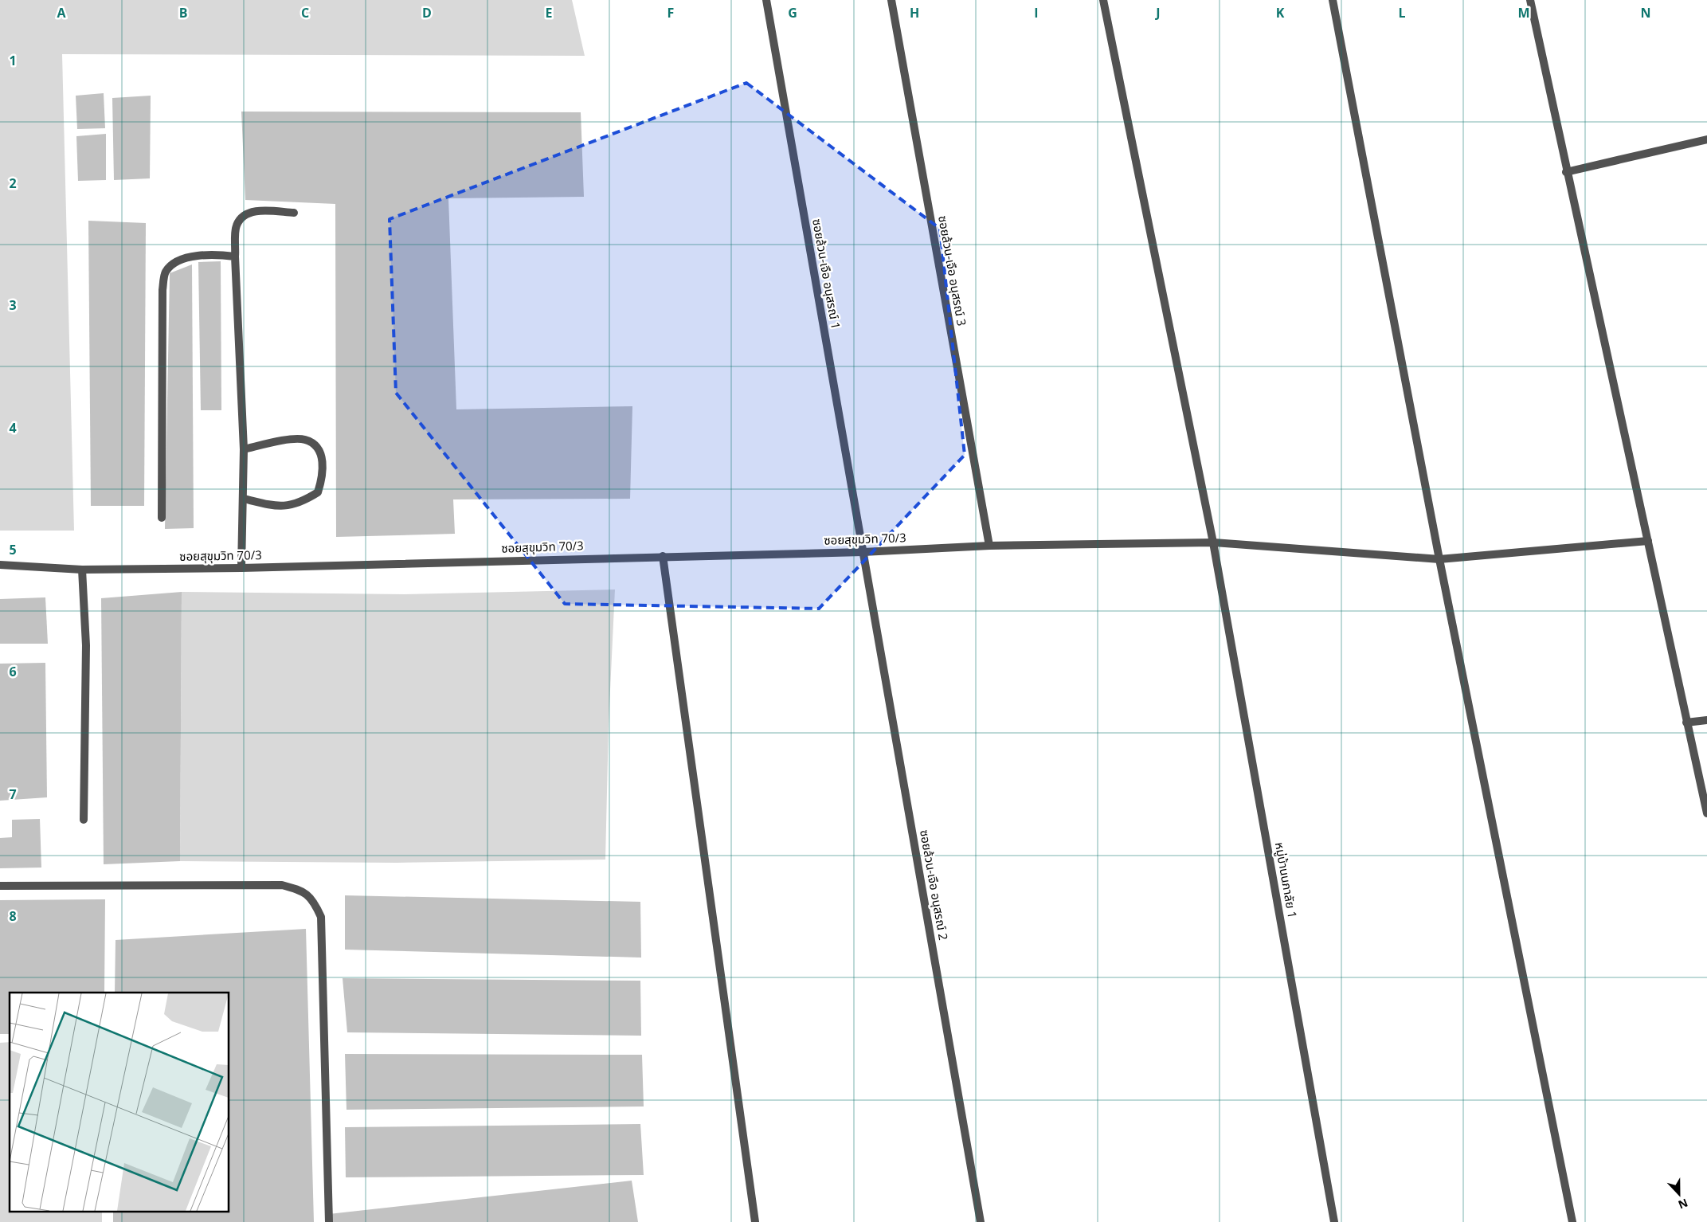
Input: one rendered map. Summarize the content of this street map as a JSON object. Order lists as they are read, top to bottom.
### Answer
{
  "streets": {
    "street": [
      "ซอยล้วน-เจือ อนุสรณ์ 3",
      "ซอยล้วน-เจือ อนุสรณ์ 1",
      "ซอยสุขุมวิท 70/3",
      "หมู่บ้านนภาลัย 1",
      "ซอยล้วน-เจือ อนุสรณ์ 2"
    ]
  },
  "crossings": [
    ["ซอยล้วน-เจือ อนุสรณ์ 3", "ซอยสุขุมวิท 70/3"],
    ["ซอยล้วน-เจือ อนุสรณ์ 1", "ซอยสุขุมวิท 70/3"],
    ["ซอยล้วน-เจือ อนุสรณ์ 1", "ซอยล้วน-เจือ อนุสรณ์ 2"],
    ["ซอยสุขุมวิท 70/3", "หมู่บ้านนภาลัย 1"],
    ["ซอยสุขุมวิท 70/3", "ซอยล้วน-เจือ อนุสรณ์ 2"]
  ],
  "north": "bottom",
  "grid": {
    "columns": [
      "A",
      "B",
      "C",
      "D",
      "E",
      "F",
      "G",
      "H",
      "I",
      "J",
      "K",
      "L",
      "M",
      "N"
    ],
    "rows": [
      "1",
      "2",
      "3",
      "4",
      "5",
      "6",
      "7",
      "8"
    ]
  }
}
